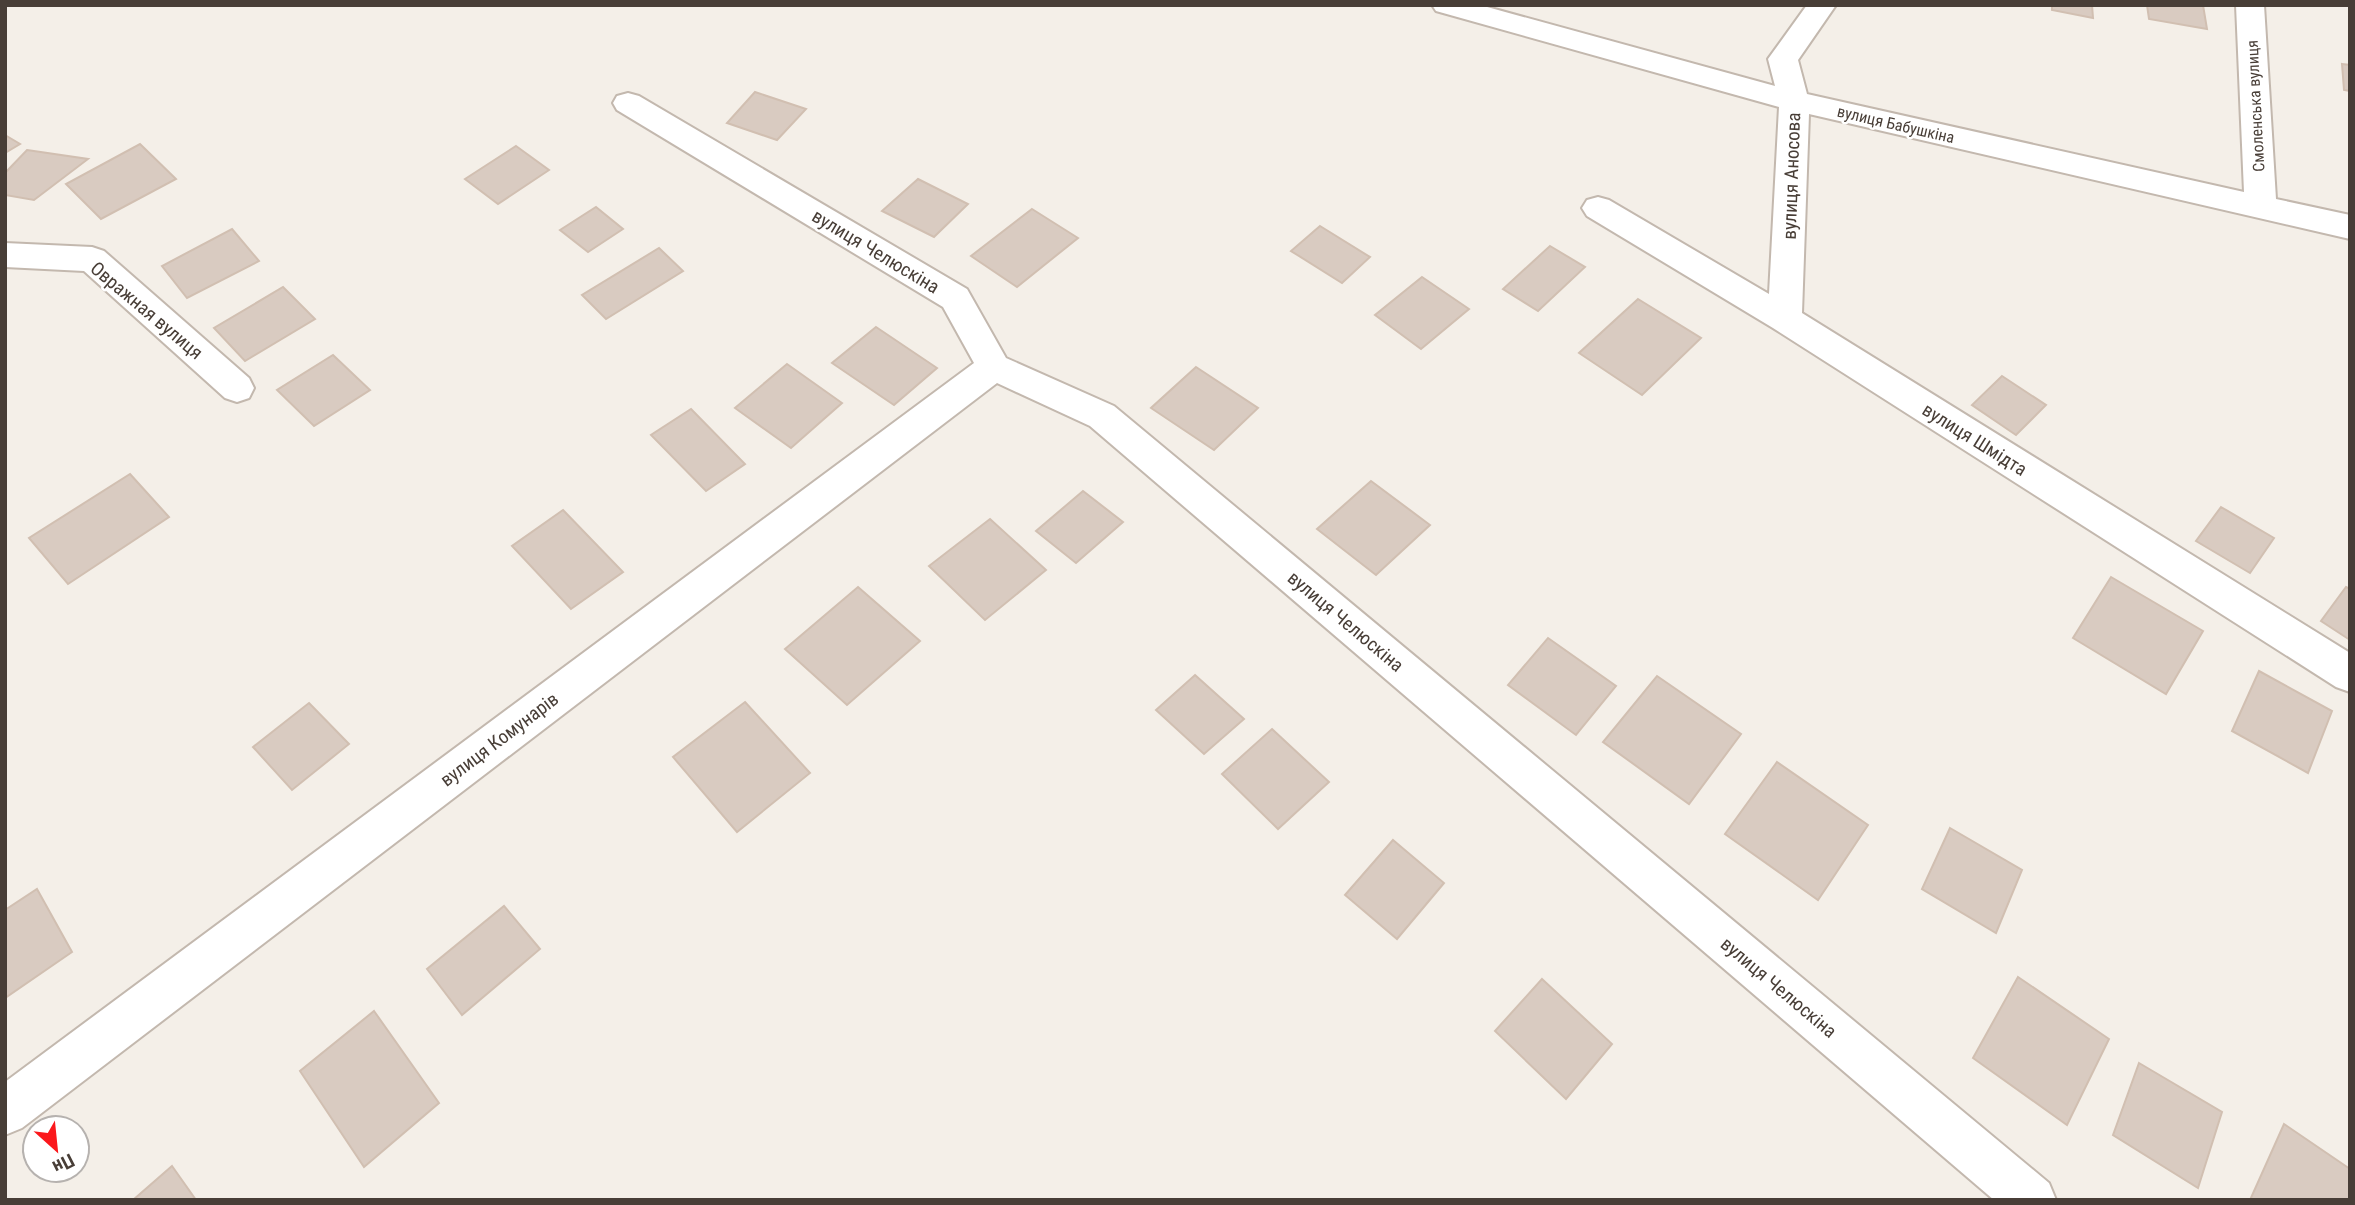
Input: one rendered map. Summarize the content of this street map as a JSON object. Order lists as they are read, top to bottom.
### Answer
{
  "streets": {
    "street": [
      "Смоленська вулиця",
      "вулиця Бабушкіна",
      "вулиця Аносова",
      "вулиця Челюскіна",
      "Овражная вулиця",
      "вулиця Шмідта",
      "вулиця Комунарів"
    ]
  },
  "crossings": [
    ["Смоленська вулиця", "вулиця Бабушкіна"],
    ["вулиця Бабушкіна", "вулиця Аносова"],
    ["вулиця Аносова", "вулиця Шмідта"],
    ["вулиця Челюскіна", "вулиця Комунарів"]
  ],
  "north": "bottom right"
}
